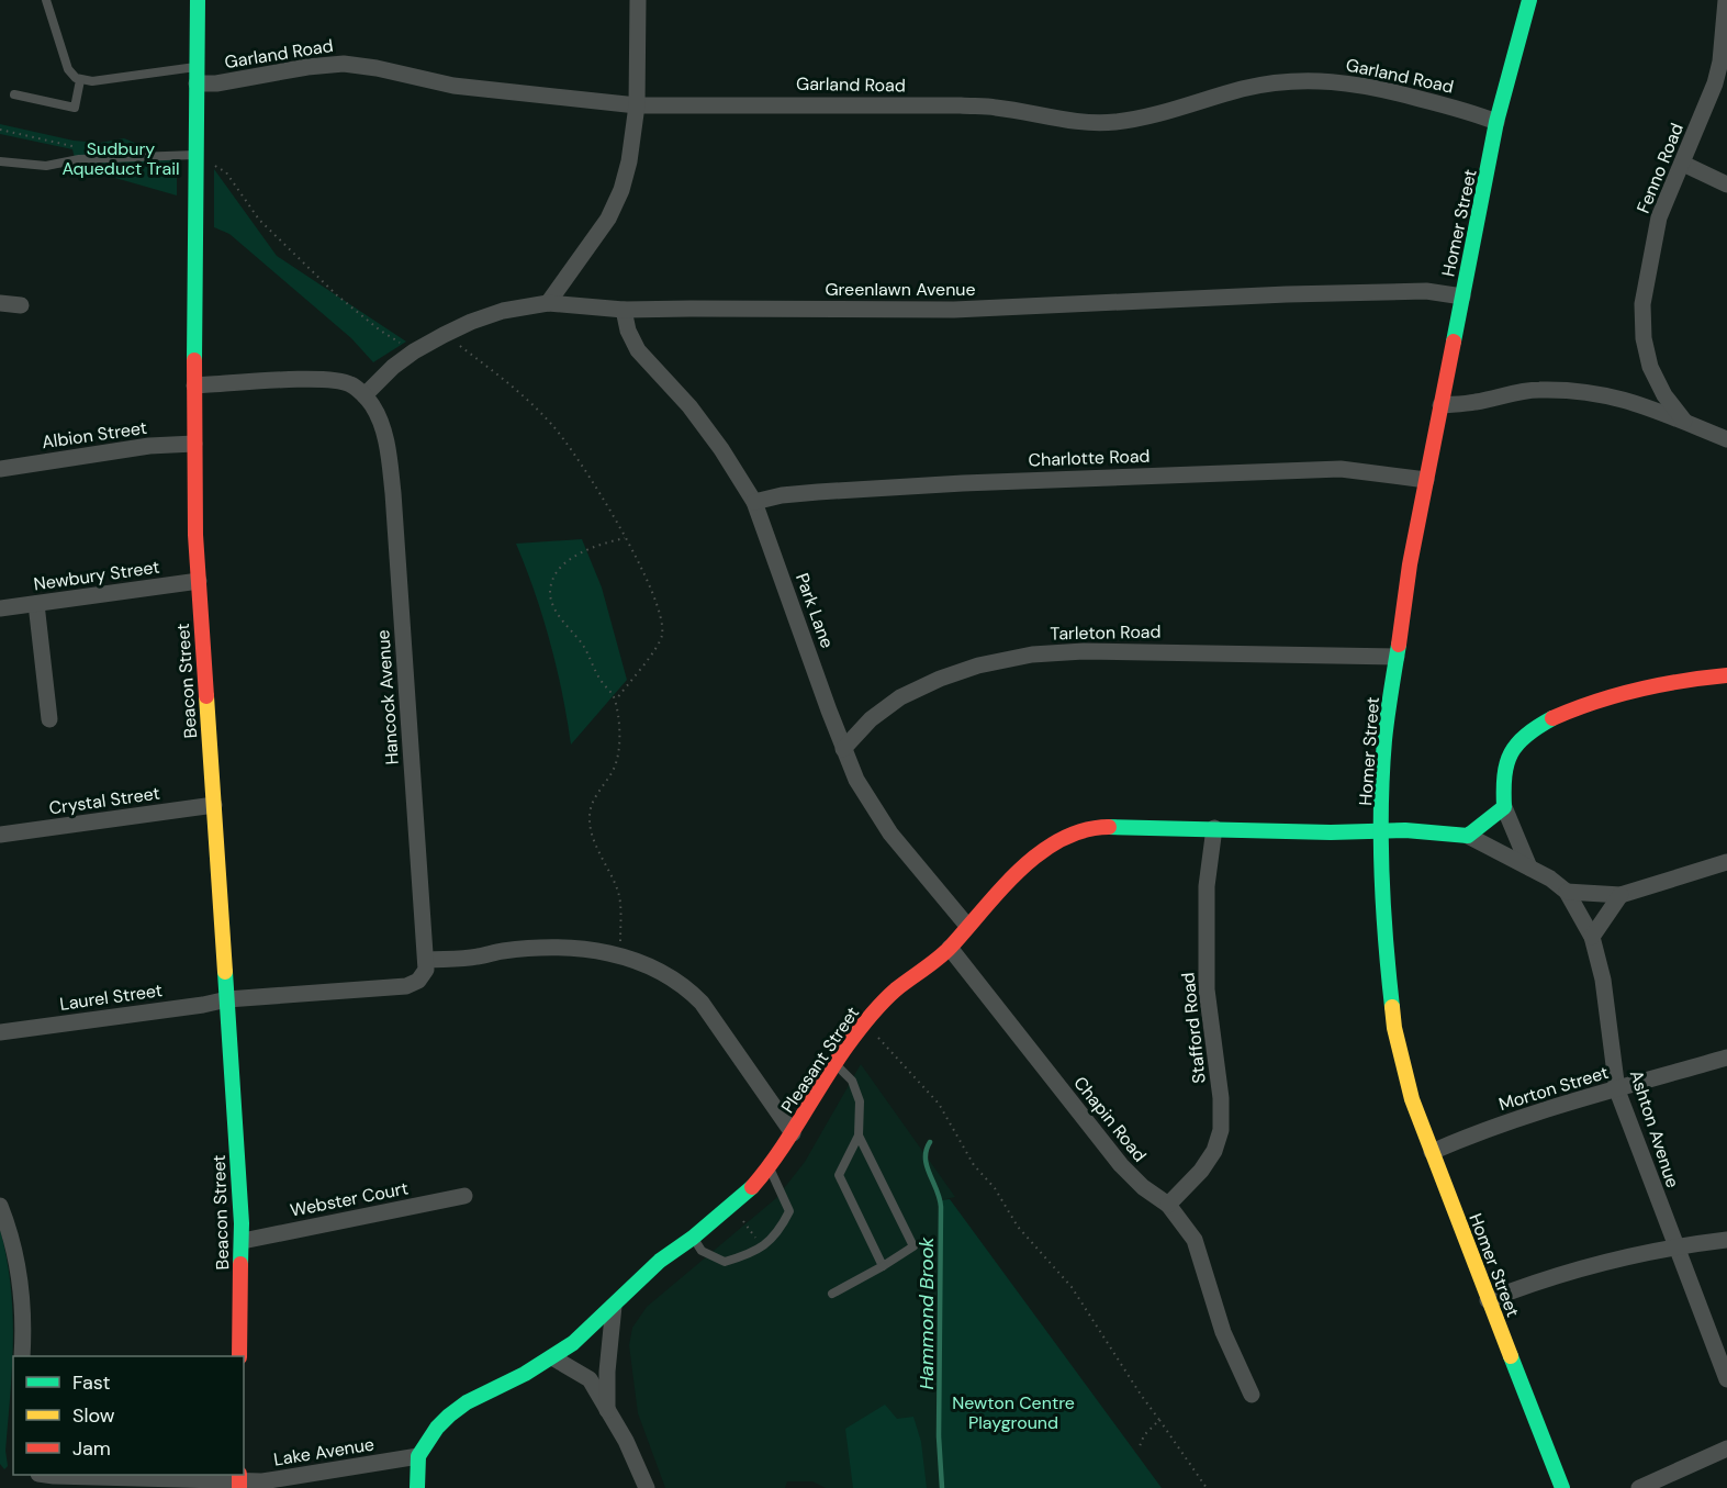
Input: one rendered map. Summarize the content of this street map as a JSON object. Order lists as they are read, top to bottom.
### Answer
{
  "streets": {
    "street": [
      "Garland Road",
      "Fenno Road",
      "Homer Street",
      "Greenlawn Avenue",
      "Albion Street",
      "Charlotte Road",
      "Newbury Street",
      "Park Lane",
      "Tarleton Road",
      "Beacon Street",
      "Hancock Avenue",
      "Crystal Street",
      "Laurel Street",
      "Stafford Road",
      "Pleasant Street",
      "Morton Street",
      "Chapin Road",
      "Ashton Avenue",
      "Webster Court",
      "Lake Avenue"
    ]
  },
  "crossings": [
    ["Garland Road", "Homer Street"],
    ["Garland Road", "Beacon Street"],
    ["Homer Street", "Greenlawn Avenue"],
    ["Homer Street", "Charlotte Road"],
    ["Homer Street", "Tarleton Road"],
    ["Homer Street", "Pleasant Street"],
    ["Homer Street", "Morton Street"],
    ["Greenlawn Avenue", "Park Lane"],
    ["Greenlawn Avenue", "Hancock Avenue"],
    ["Albion Street", "Beacon Street"],
    ["Charlotte Road", "Park Lane"],
    ["Newbury Street", "Beacon Street"],
    ["Park Lane", "Tarleton Road"],
    ["Park Lane", "Pleasant Street"],
    ["Beacon Street", "Crystal Street"],
    ["Beacon Street", "Laurel Street"],
    ["Beacon Street", "Webster Court"],
    ["Stafford Road", "Pleasant Street"],
    ["Stafford Road", "Chapin Road"],
    ["Pleasant Street", "Chapin Road"],
    ["Pleasant Street", "Ashton Avenue"],
    ["Pleasant Street", "Lake Avenue"],
    ["Morton Street", "Ashton Avenue"]
  ],
  "water": ["Hammond Brook"],
  "parks": ["Sudbury Aqueduct Trail", "Newton Centre Playground"],
  "legend": ["Fast", "Slow", "Jam"]
}
